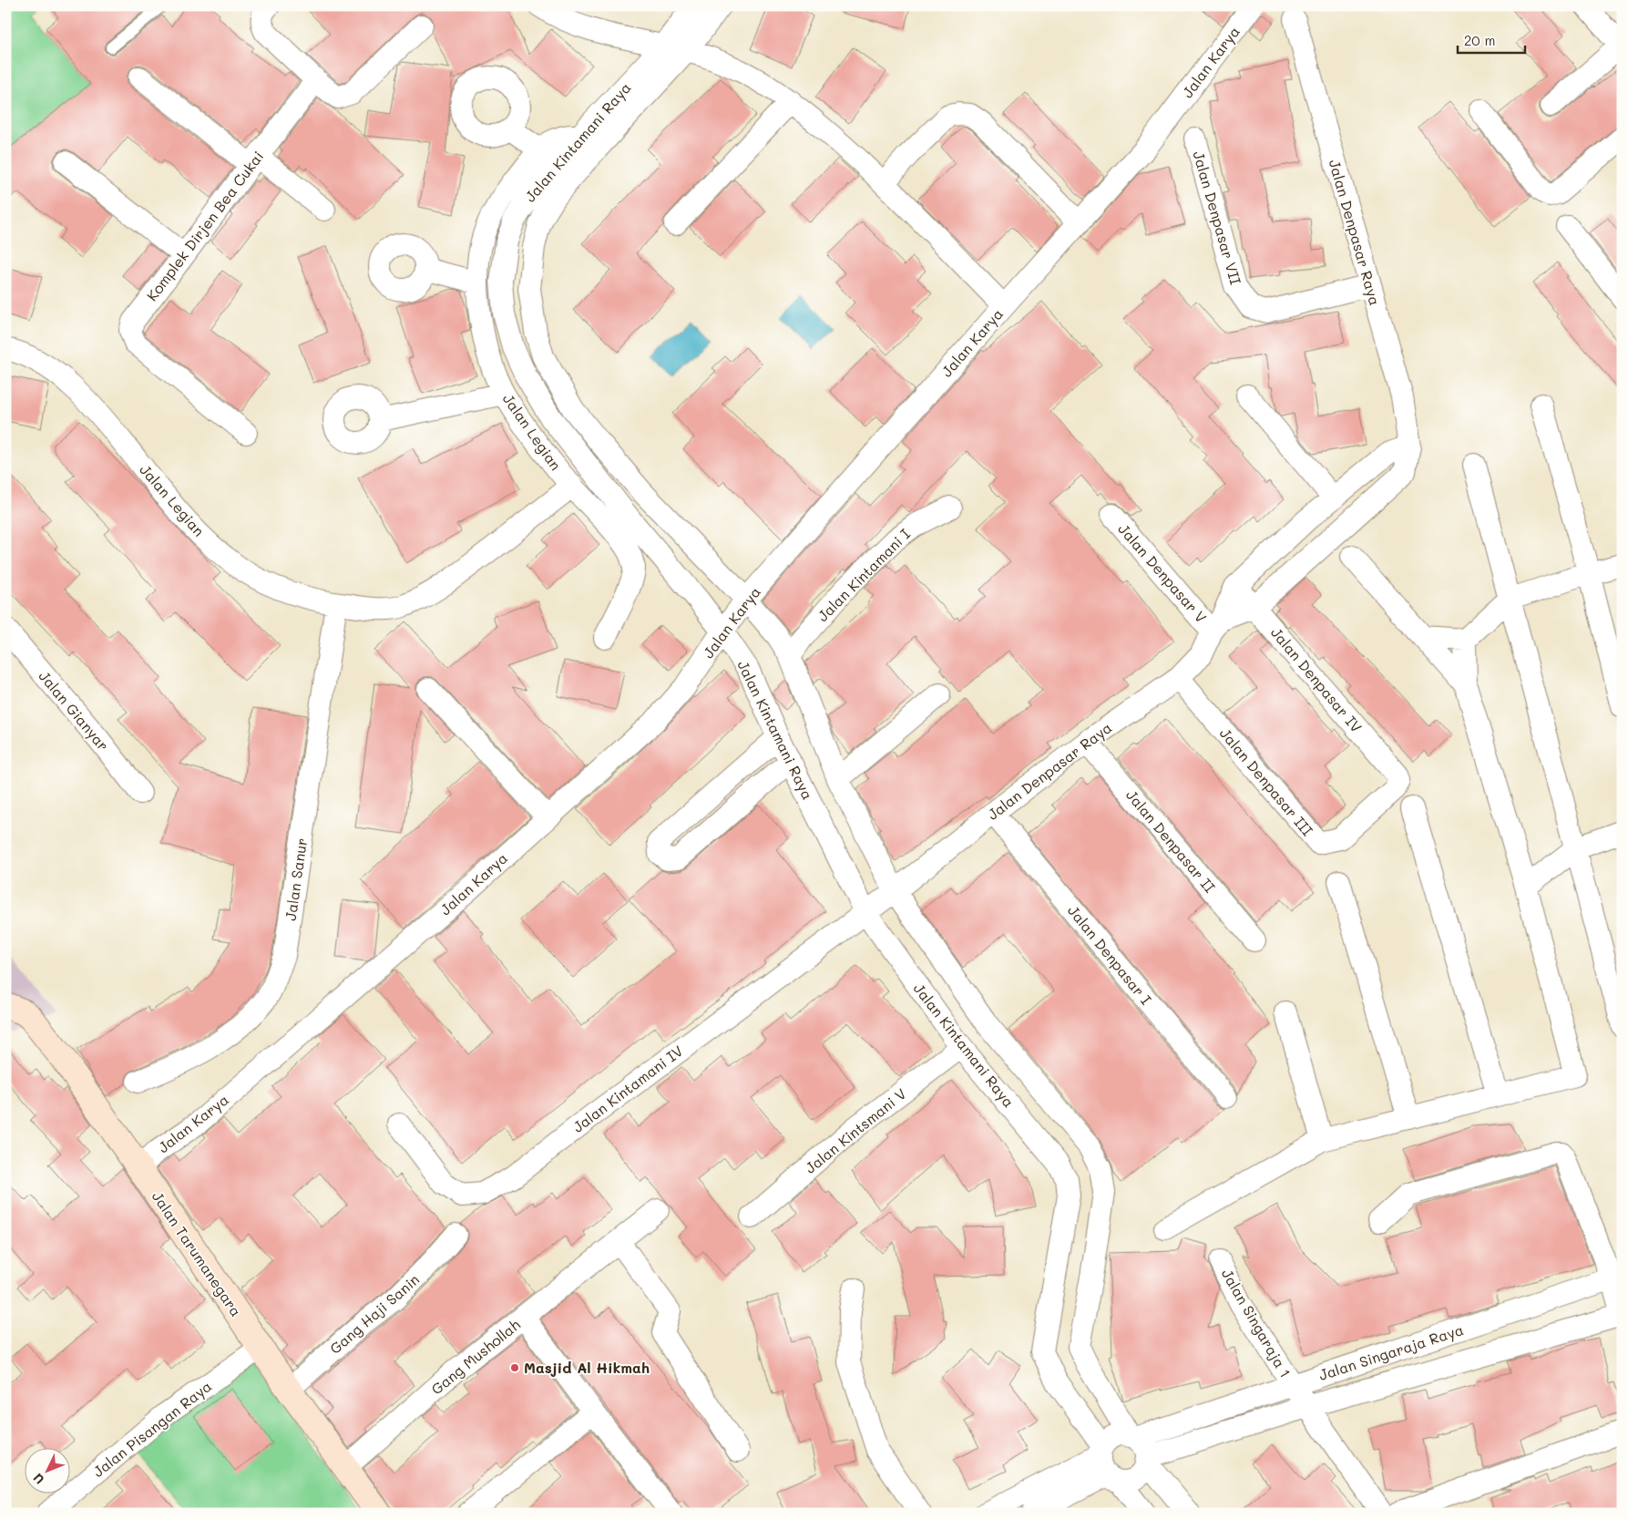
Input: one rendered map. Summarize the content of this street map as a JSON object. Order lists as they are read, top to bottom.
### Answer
{
  "streets": {
    "street": [
      "Jalan Karya",
      "Jalan Kintamani Raya",
      "Jalan Denpasar VII",
      "Komplek Dirjen Bea Cukai",
      "Jalan Denpasar Raya",
      "Jalan Legian",
      "Jalan Denpasar V",
      "Jalan Kintamani I",
      "Jalan Denpasar IV",
      "Jalan Gianyar",
      "Jalan Denpasar III",
      "Jalan Denpasar II",
      "Jalan Sanur",
      "Jalan Denpasar I",
      "Jalan Kintamani IV",
      "Jalan Kintsmani V",
      "Jalan Tarumanegara",
      "Gang Haji Sanin",
      "Jalan Singaraja 1",
      "Jalan Singaraja Raya",
      "Gang Mushollah",
      "Jalan Pisangan Raya"
    ]
  },
  "crossings": [
    ["Jalan Karya", "Jalan Kintamani Raya"],
    ["Jalan Karya", "Jalan Tarumanegara"],
    ["Jalan Kintamani Raya", "Jalan Denpasar Raya"],
    ["Jalan Kintamani Raya", "Jalan Legian"],
    ["Jalan Kintamani Raya", "Jalan Kintamani I"],
    ["Jalan Kintamani Raya", "Jalan Kintamani IV"],
    ["Jalan Kintamani Raya", "Jalan Kintsmani V"],
    ["Jalan Kintamani Raya", "Jalan Singaraja Raya"],
    ["Jalan Denpasar VII", "Jalan Denpasar Raya"],
    ["Jalan Denpasar Raya", "Jalan Denpasar V"],
    ["Jalan Denpasar Raya", "Jalan Denpasar IV"],
    ["Jalan Denpasar Raya", "Jalan Denpasar III"],
    ["Jalan Denpasar Raya", "Jalan Denpasar II"],
    ["Jalan Denpasar Raya", "Jalan Denpasar I"],
    ["Jalan Denpasar Raya", "Jalan Kintamani IV"],
    ["Jalan Legian", "Jalan Sanur"],
    ["Jalan Denpasar IV", "Jalan Denpasar III"],
    ["Jalan Tarumanegara", "Gang Haji Sanin"],
    ["Jalan Tarumanegara", "Gang Mushollah"],
    ["Jalan Tarumanegara", "Jalan Pisangan Raya"],
    ["Jalan Singaraja 1", "Jalan Singaraja Raya"]
  ],
  "places": ["Masjid Al Hikmah"],
  "scale_bar": "20 m",
  "north": "bottom left"
}
